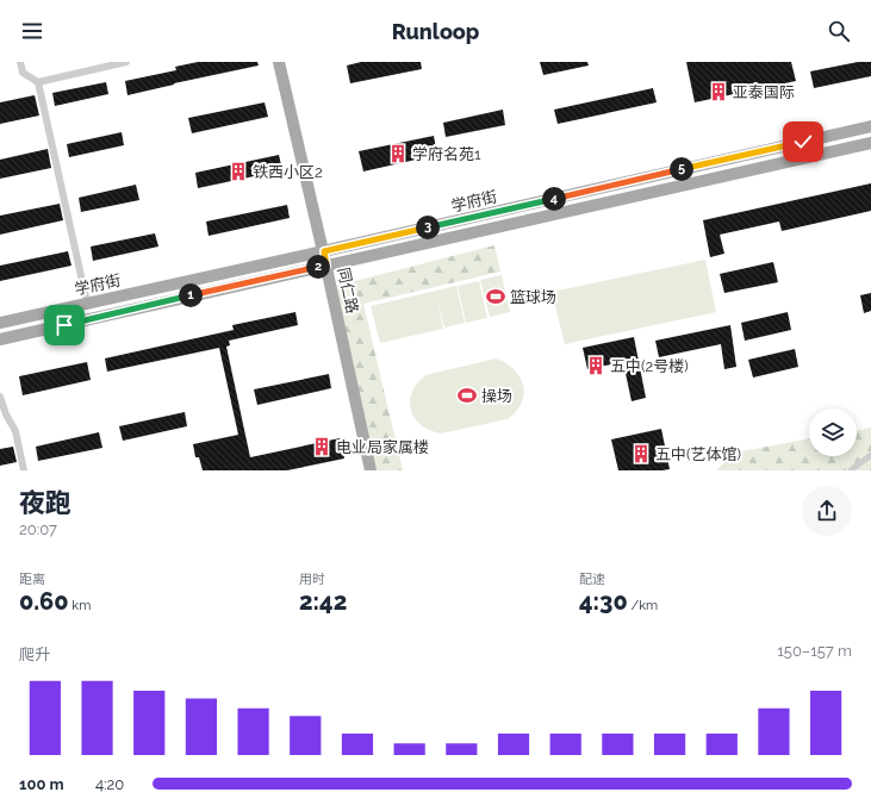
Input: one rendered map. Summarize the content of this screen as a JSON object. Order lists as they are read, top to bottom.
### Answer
{
  "streets": {
    "main road": ["学府街", "同仁路"]
  },
  "crossings": [
    ["学府街", "同仁路"]
  ],
  "places": {
    "building": [
      "亚泰国际",
      "学府名苑1",
      "铁西小区2",
      "五中(2号楼)",
      "电业局家属楼",
      "五中(艺体馆)"
    ],
    "sports": ["篮球场", "操场"]
  },
  "page": {
    "header": "Runloop",
    "pins": [
      "5",
      "4",
      "3",
      "2",
      "1"
    ],
    "heading": ["夜跑", "20:07"],
    "stats": [
      ["距离", "0.60 km"],
      ["用时", "2:42"],
      ["配速", "4:30 /km"]
    ],
    "chart": ["爬升", "150–157 m"],
    "list": [
      {
        "name": "100 m",
        "note": "4:20"
      }
    ]
  }
}
